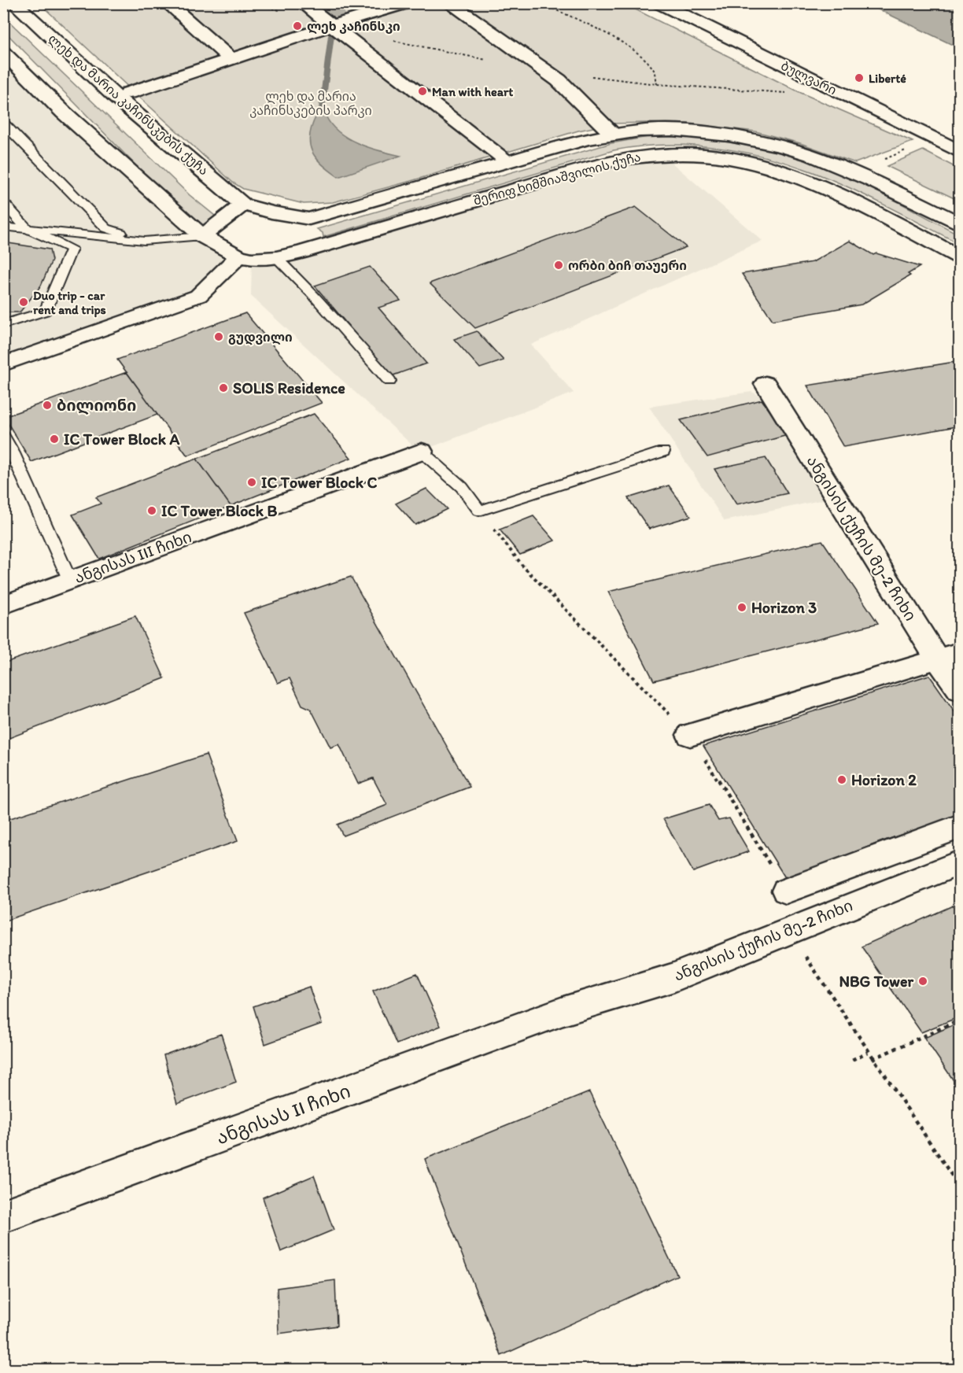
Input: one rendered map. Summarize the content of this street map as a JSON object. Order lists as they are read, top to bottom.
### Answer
{
  "streets": {
    "street": [
      "ბულვარი",
      "ლეხ და მარია კაჩინსკების ქუჩა",
      "შერიფ ხიმშიაშვილის ქუჩა",
      "ანგისის ქუჩის მე-2 ჩიხი",
      "ანგისას III ჩიხი",
      "ანგისას II ჩიხი"
    ]
  },
  "crossings": [
    ["ლეხ და მარია კაჩინსკების ქუჩა", "შერიფ ხიმშიაშვილის ქუჩა"],
    ["ანგისის ქუჩის მე-2 ჩიხი", "ანგისას II ჩიხი"]
  ],
  "parks": ["ლეხ და მარია კაჩინსკების პარკი"],
  "places": [
    "ლეხ კაჩინსკი",
    "Liberté",
    "Man with heart",
    "ორბი ბიჩ თაუერი",
    "Duo trip - car rent and trips",
    "გუდვილი",
    "SOLIS Residence",
    "ბილიონი",
    "IC Tower Block A",
    "IC Tower Block C",
    "IC Tower Block B",
    "Horizon 3",
    "Horizon 2",
    "NBG Tower"
  ]
}
